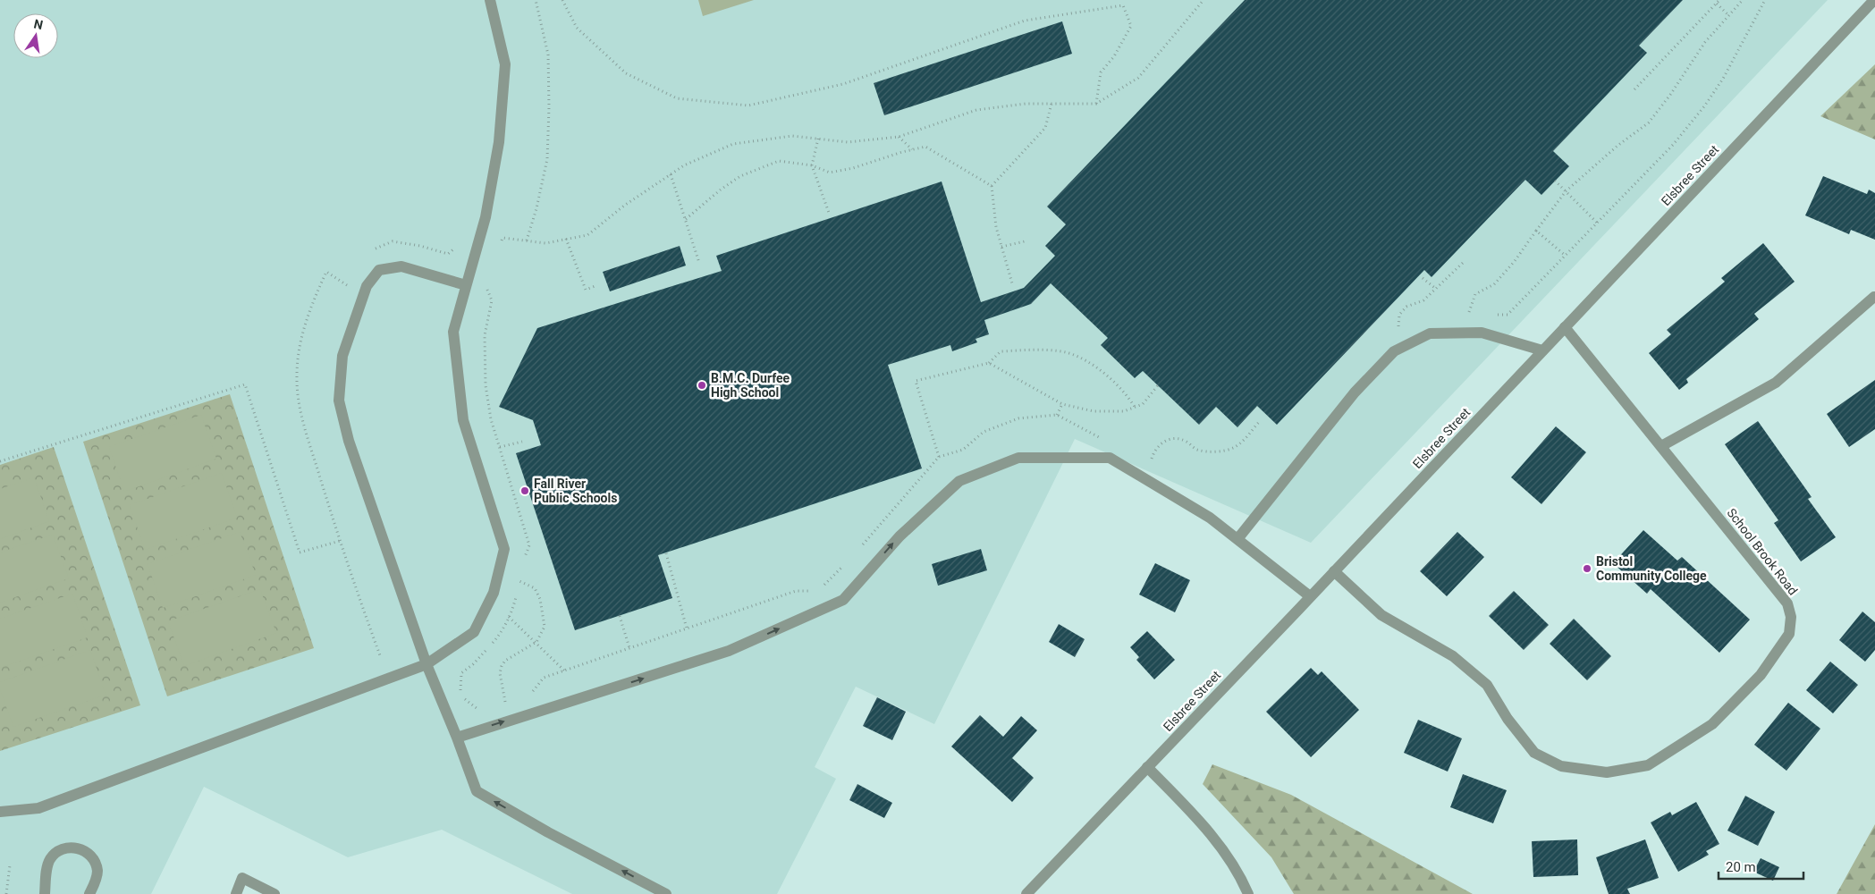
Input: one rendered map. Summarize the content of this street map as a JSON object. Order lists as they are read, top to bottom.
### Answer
{
  "streets": {
    "street": ["Elsbree Street", "School Brook Road"]
  },
  "crossings": [
    ["Elsbree Street", "School Brook Road"]
  ],
  "places": ["B.M.C. Durfee High School", "Fall River Public Schools", "Bristol Community College"],
  "scale_bar": "20 m",
  "north": "top"
}
